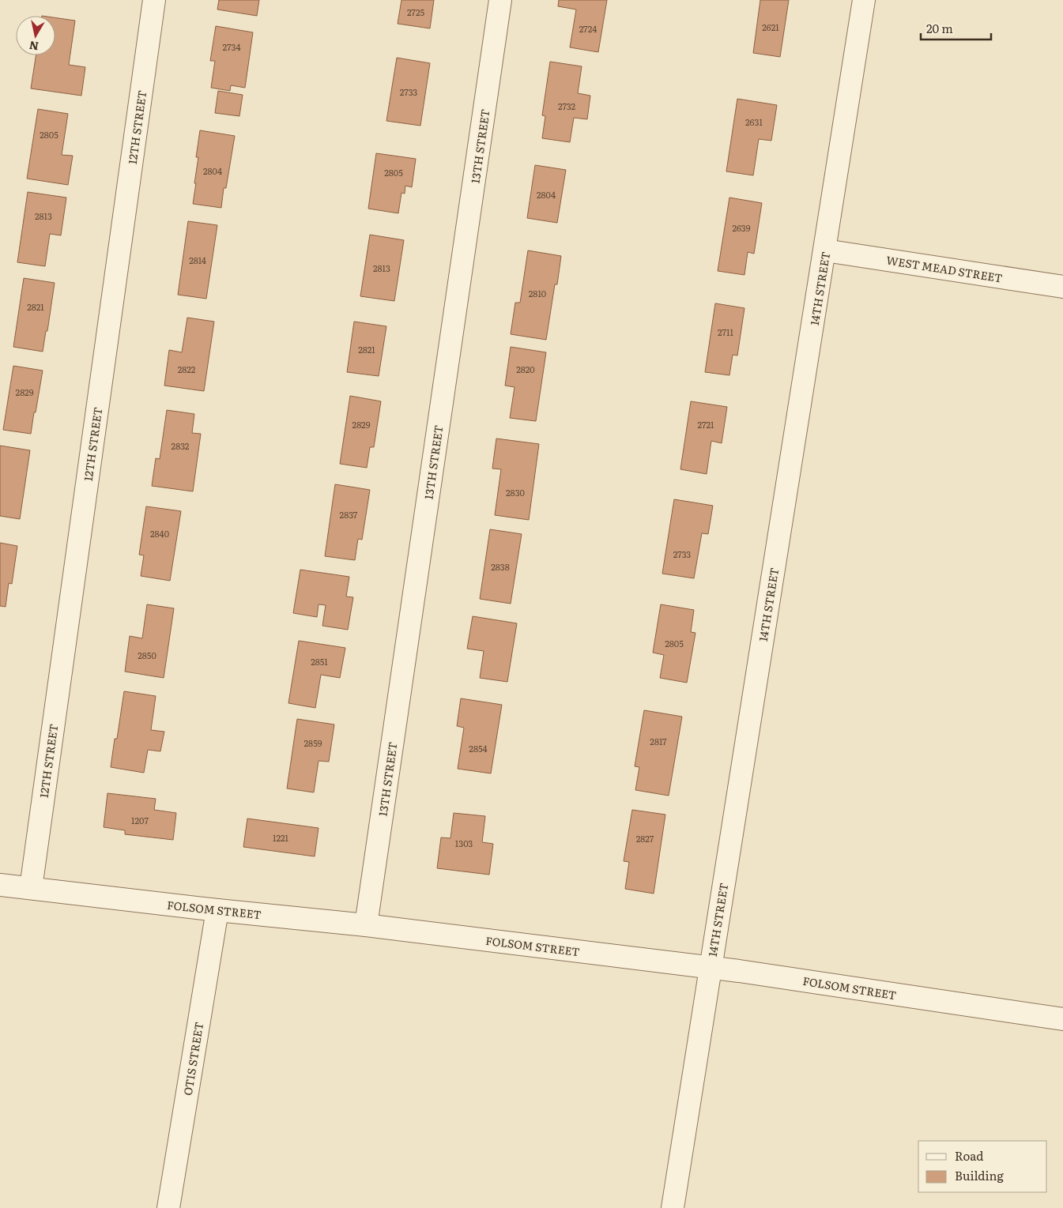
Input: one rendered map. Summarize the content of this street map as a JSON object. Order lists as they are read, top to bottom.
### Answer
{
  "streets": {
    "street": [
      "12TH STREET",
      "13TH STREET",
      "WEST MEAD STREET",
      "14TH STREET",
      "FOLSOM STREET",
      "OTIS STREET"
    ]
  },
  "crossings": [
    ["12TH STREET", "FOLSOM STREET"],
    ["13TH STREET", "FOLSOM STREET"],
    ["WEST MEAD STREET", "14TH STREET"],
    ["14TH STREET", "FOLSOM STREET"],
    ["FOLSOM STREET", "OTIS STREET"]
  ],
  "house_numbers": [
    "2725",
    "2621",
    "2724",
    "2734",
    "2733",
    "2732",
    "2631",
    "2805",
    "2804",
    "2805",
    "2804",
    "2813",
    "2639",
    "2814",
    "2813",
    "2810",
    "2821",
    "2711",
    "2821",
    "2822",
    "2820",
    "2829",
    "2829",
    "2721",
    "2832",
    "2830",
    "2837",
    "2840",
    "2733",
    "2838",
    "2805",
    "2850",
    "2851",
    "2817",
    "2859",
    "2854",
    "1207",
    "1221",
    "2827",
    "1303"
  ],
  "legend": ["Road", "Building"],
  "scale_bar": "20 m",
  "north": "bottom"
}
